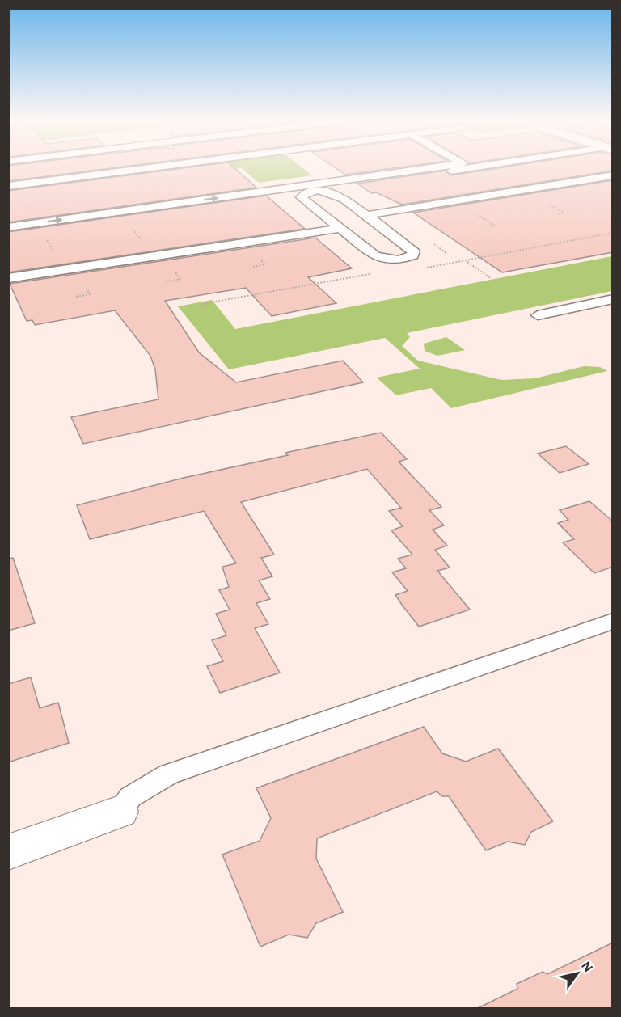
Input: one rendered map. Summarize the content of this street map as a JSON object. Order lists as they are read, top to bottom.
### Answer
{
  "north": "top right"
}
